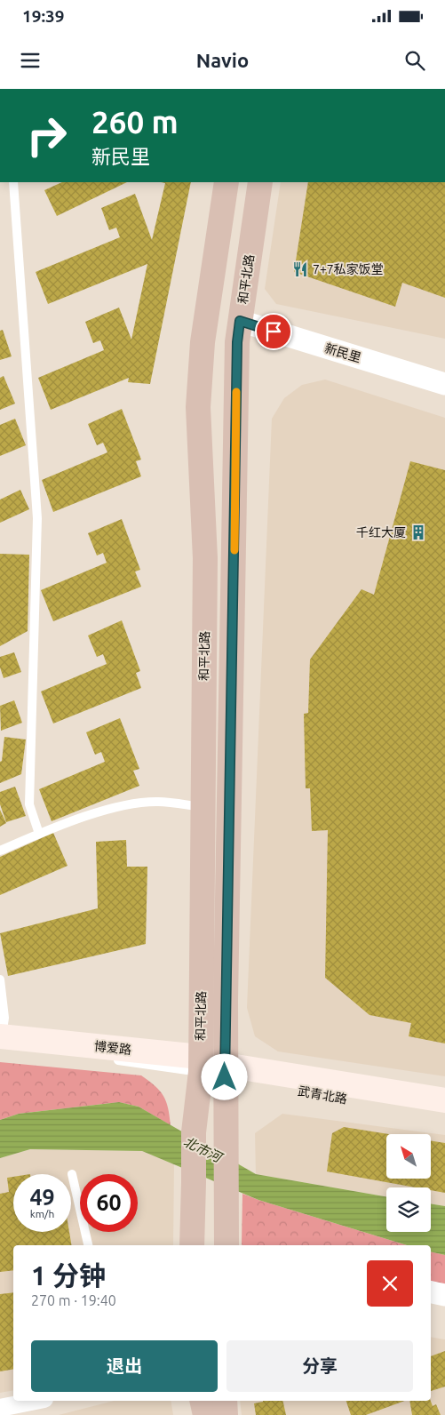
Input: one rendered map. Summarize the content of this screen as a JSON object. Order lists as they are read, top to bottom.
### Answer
{
  "streets": {
    "main road": ["和平北路", "博爱路", "武青北路"],
    "street": ["新民里"]
  },
  "crossings": [
    ["和平北路", "新民里"],
    ["和平北路", "博爱路"],
    ["和平北路", "武青北路"],
    ["博爱路", "武青北路"]
  ],
  "water": ["北市河"],
  "places": {
    "restaurant": ["7+7私家饭堂"],
    "building": ["千红大厦"]
  },
  "north": "top left",
  "page": {
    "status": "19:39",
    "header": "Navio",
    "turn": ["260 m", "新民里"],
    "speed": "49 km/h",
    "limit": "60",
    "heading": ["1 分钟", "270 m · 19:40"],
    "buttons": ["退出", "分享"]
  }
}
